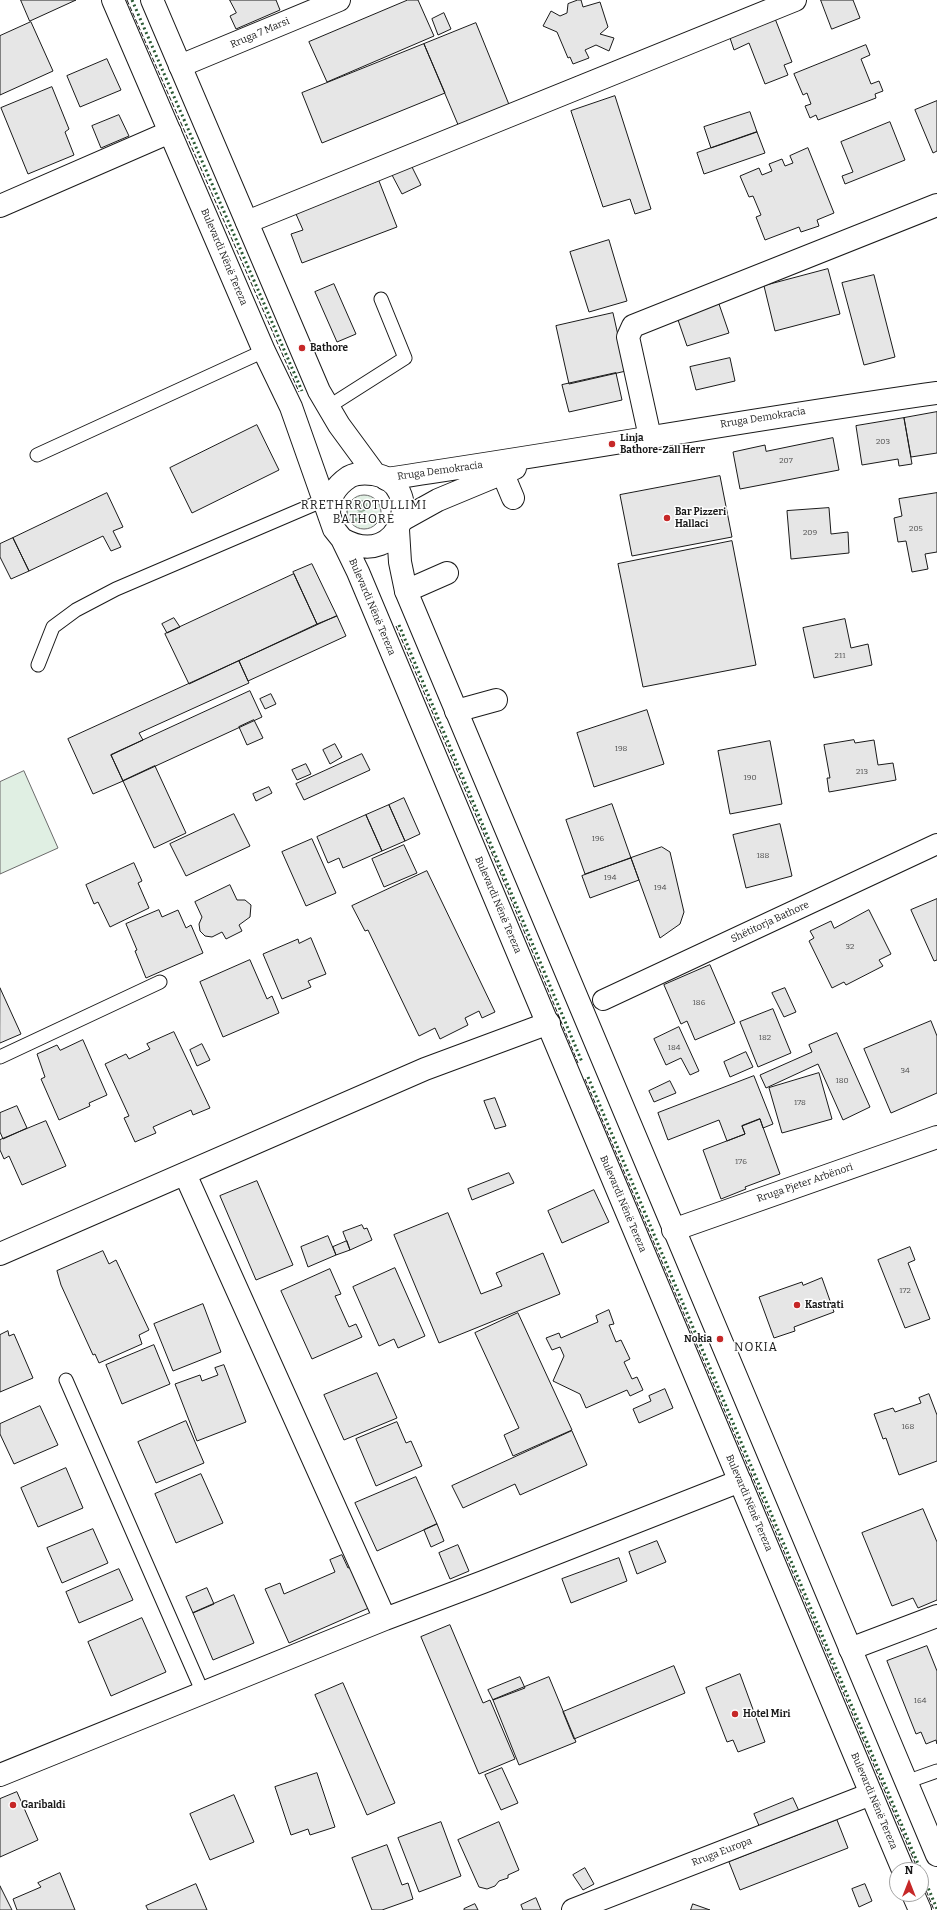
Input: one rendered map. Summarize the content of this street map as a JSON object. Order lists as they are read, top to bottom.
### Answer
{
  "streets": {
    "main road": [
      "Rruga 7 Marsi",
      "Bulevardi Nënë Tereza",
      "Rruga Demokracia",
      "Rruga Pjeter Arbënori",
      "Rruga Europa"
    ],
    "street": ["Shëtitorja Bathore"]
  },
  "crossings": [
    ["Bulevardi Nënë Tereza", "Rruga Demokracia"],
    ["Bulevardi Nënë Tereza", "Rruga Europa"]
  ],
  "districts": ["RRETHRROTULLIMI BATHORE", "NOKIA"],
  "places": [
    "Bathore",
    "Linja Bathore-Zall Herr",
    "Bar Pizzeri Hallaci",
    "Kastrati",
    "Nokia",
    "Hotel Miri",
    "Garibaldi"
  ],
  "house_numbers": [
    "203",
    "207",
    "205",
    "209",
    "211",
    "198",
    "213",
    "190",
    "196",
    "188",
    "194",
    "194",
    "32",
    "186",
    "182",
    "184",
    "34",
    "180",
    "178",
    "176",
    "172",
    "168",
    "164"
  ],
  "north": "top"
}
